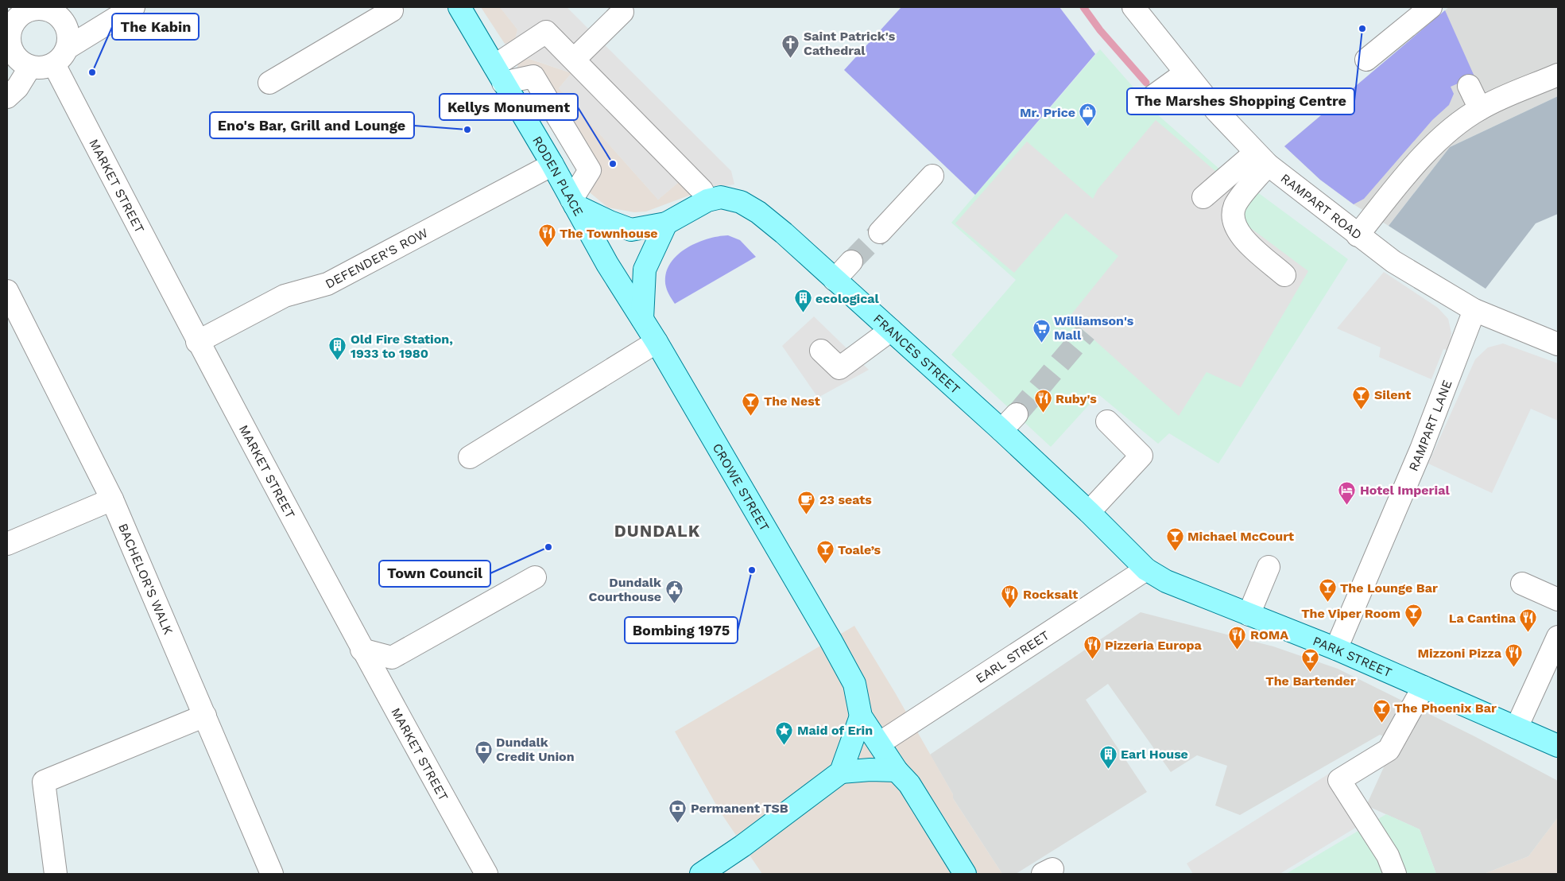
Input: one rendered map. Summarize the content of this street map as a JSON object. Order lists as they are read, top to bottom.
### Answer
{
  "streets": {
    "main road": [
      "RODEN PLACE",
      "FRANCES STREET",
      "CROWE STREET",
      "PARK STREET"
    ],
    "street": [
      "MARKET STREET",
      "RAMPART ROAD",
      "DEFENDER'S ROW",
      "RAMPART LANE",
      "BACHELOR'S WALK",
      "EARL STREET"
    ]
  },
  "crossings": [
    ["RODEN PLACE", "DEFENDER'S ROW"],
    ["RODEN PLACE", "FRANCES STREET"],
    ["RODEN PLACE", "CROWE STREET"],
    ["MARKET STREET", "DEFENDER'S ROW"],
    ["RAMPART ROAD", "RAMPART LANE"],
    ["FRANCES STREET", "EARL STREET"],
    ["FRANCES STREET", "PARK STREET"],
    ["RAMPART LANE", "PARK STREET"],
    ["EARL STREET", "PARK STREET"]
  ],
  "districts": ["DUNDALK"],
  "places": {
    "other": [
      "The Marshes Shopping Centre",
      "The Kabin",
      "Eno's Bar, Grill and Lounge",
      "Kellys Monument",
      "Town Council",
      "Bombing 1975"
    ],
    "church": ["Saint Patrick's Cathedral"],
    "shop": ["Mr. Price"],
    "restaurant": [
      "The Townhouse",
      "Ruby's",
      "Rocksalt",
      "La Cantina",
      "ROMA",
      "Pizzeria Europa",
      "Mizzoni Pizza"
    ],
    "building": ["ecological", "Old Fire Station, 1933 to 1980", "Earl House"],
    "supermarket": ["Williamson's Mall"],
    "bar": [
      "Silent",
      "The Nest",
      "Michael McCourt",
      "Toale’s",
      "The Lounge Bar",
      "The Viper Room",
      "The Bartender",
      "The Phoenix Bar"
    ],
    "hotel": ["Hotel Imperial"],
    "cafe": ["23 seats"],
    "public building": ["Dundalk Courthouse"],
    "place": ["Maid of Erin"],
    "bank": ["Dundalk Credit Union", "Permanent TSB"]
  }
}
